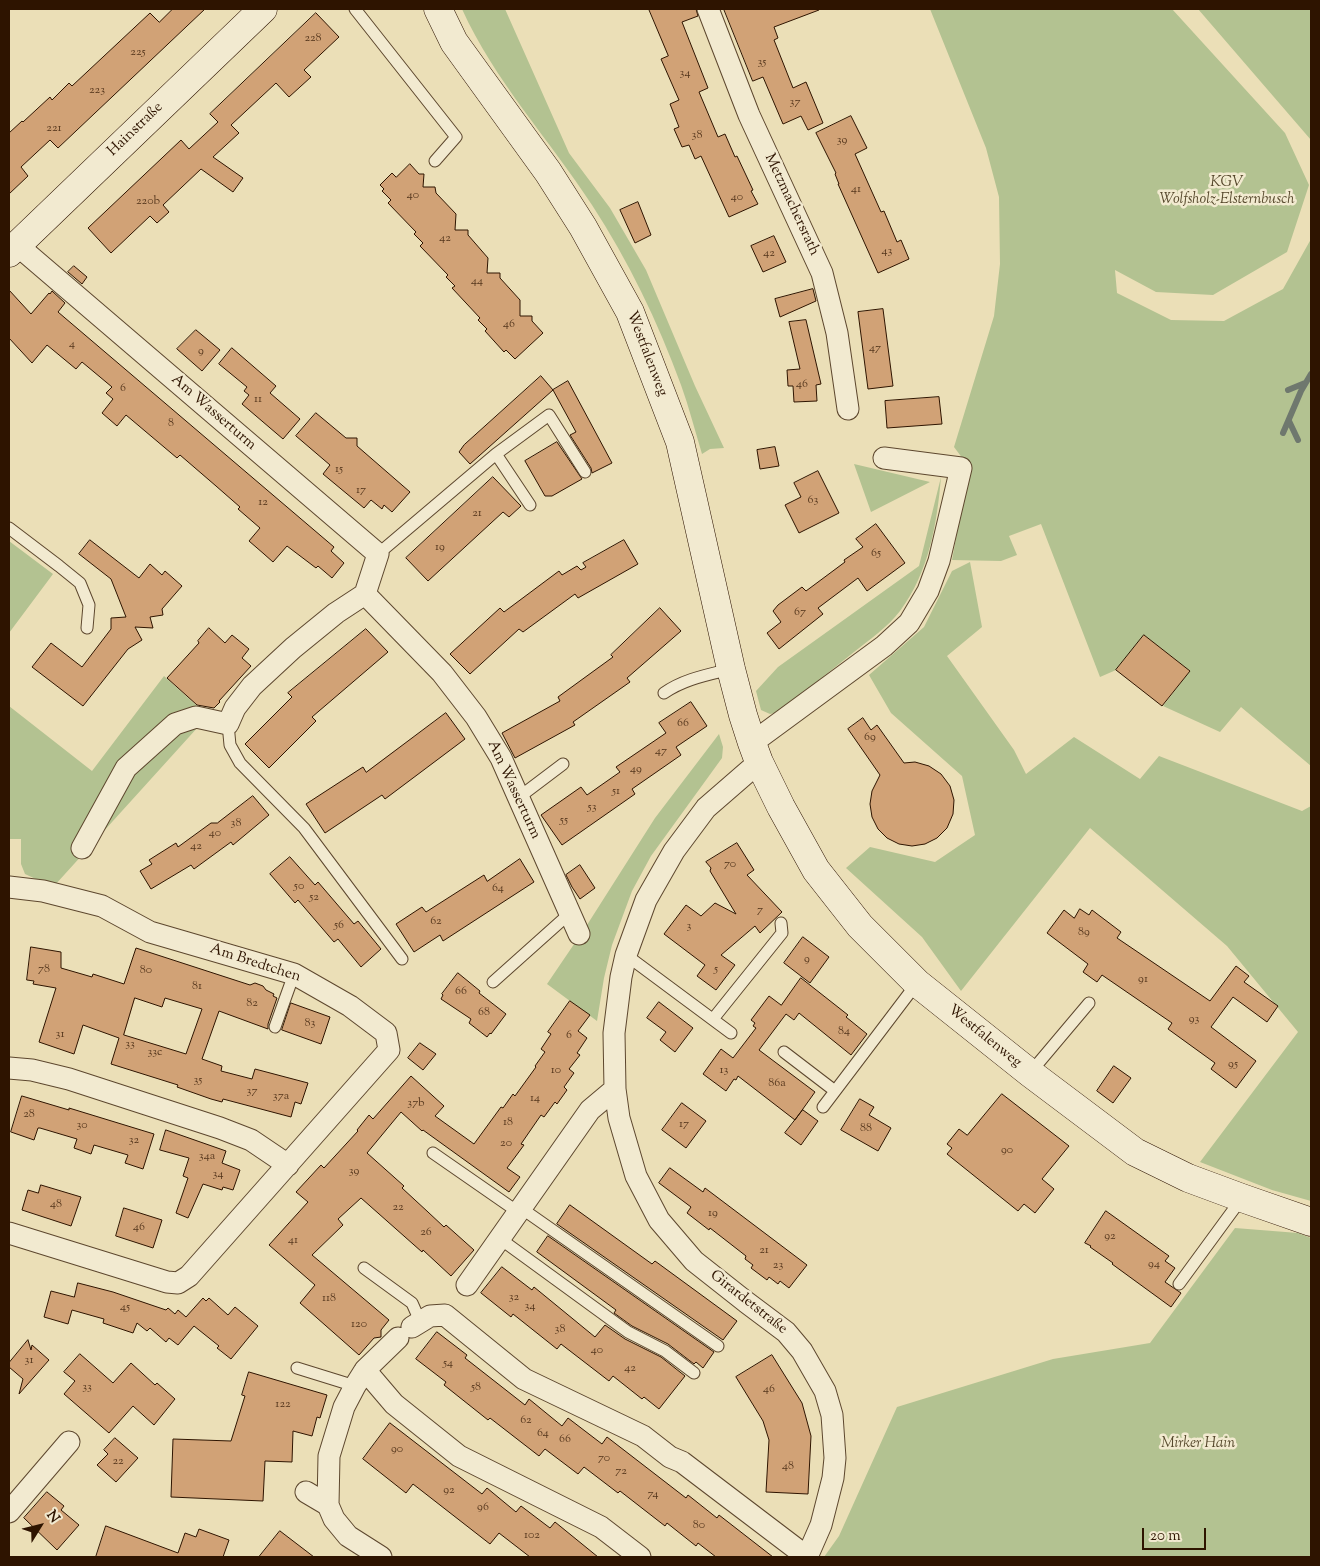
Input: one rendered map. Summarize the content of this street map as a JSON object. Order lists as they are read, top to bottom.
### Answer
{
  "streets": {
    "street": [
      "Hainstraße",
      "Metzmachersrath",
      "Westfalenweg",
      "Am Wasserturm",
      "Am Bredtchen",
      "Girardetstraße"
    ]
  },
  "crossings": [
    ["Hainstraße", "Am Wasserturm"],
    ["Westfalenweg", "Girardetstraße"]
  ],
  "parks": ["KGV Wolfsholz-Elsternbusch", "Mirker Hain"],
  "house_numbers": [
    "228",
    "225",
    "35",
    "34",
    "223",
    "37",
    "221",
    "38",
    "39",
    "41",
    "40",
    "40",
    "220b",
    "42",
    "43",
    "42",
    "44",
    "46",
    "4",
    "47",
    "9",
    "46",
    "6",
    "11",
    "8",
    "15",
    "17",
    "63",
    "12",
    "21",
    "19",
    "65",
    "67",
    "66",
    "69",
    "47",
    "49",
    "51",
    "53",
    "55",
    "38",
    "40",
    "42",
    "70",
    "50",
    "64",
    "52",
    "7",
    "62",
    "56",
    "3",
    "89",
    "9",
    "78",
    "5",
    "80",
    "91",
    "81",
    "66",
    "82",
    "68",
    "93",
    "83",
    "84",
    "31",
    "6",
    "33",
    "33c",
    "95",
    "10",
    "13",
    "35",
    "86a",
    "37",
    "37a",
    "14",
    "37b",
    "28",
    "18",
    "17",
    "30",
    "88",
    "32",
    "20",
    "90",
    "34a",
    "39",
    "34",
    "48",
    "22",
    "19",
    "46",
    "26",
    "92",
    "41",
    "21",
    "94",
    "23",
    "32",
    "118",
    "34",
    "45",
    "120",
    "38",
    "40",
    "31",
    "54",
    "42",
    "33",
    "58",
    "46",
    "122",
    "62",
    "64",
    "66",
    "90",
    "70",
    "22",
    "48",
    "72",
    "92",
    "74",
    "96",
    "80",
    "102"
  ],
  "scale_bar": "20 m",
  "north": "top right"
}
